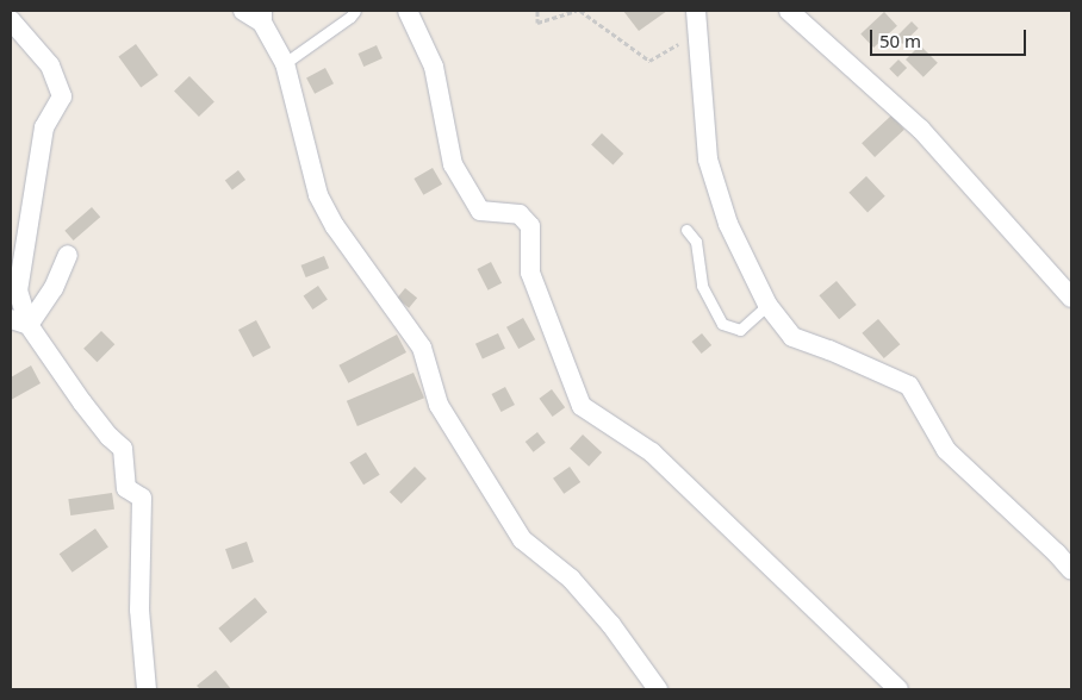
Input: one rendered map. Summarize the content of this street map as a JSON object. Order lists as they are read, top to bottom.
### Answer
{
  "scale_bar": "50 m"
}
